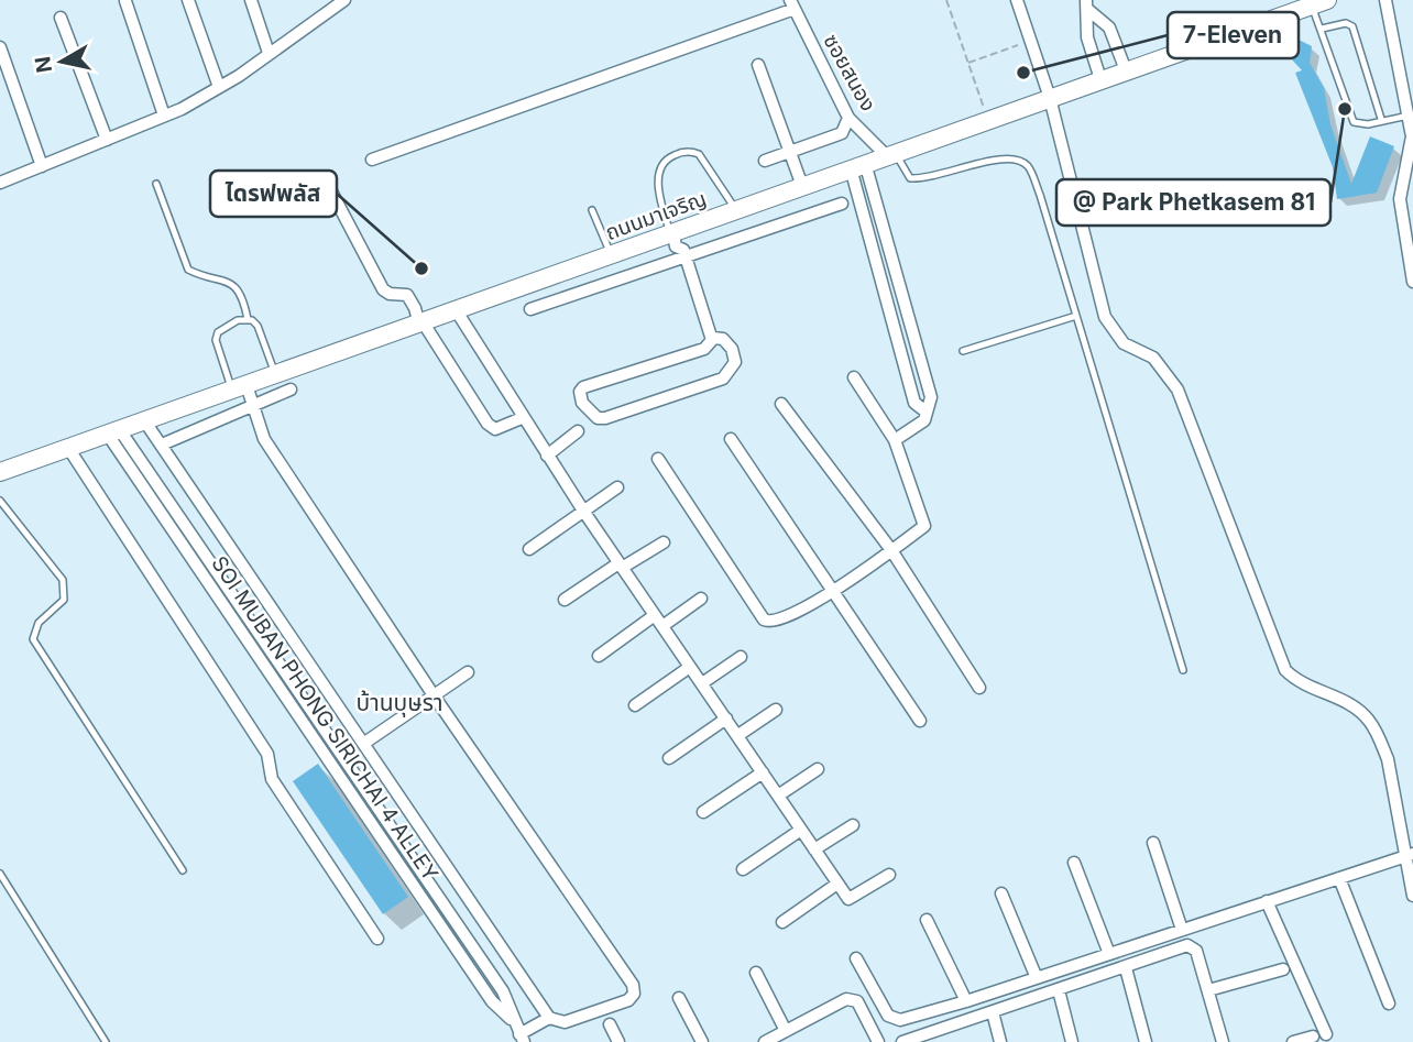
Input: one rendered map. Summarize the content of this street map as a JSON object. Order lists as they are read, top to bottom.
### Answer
{
  "streets": {
    "main road": ["ถนนมาเจริญ"],
    "street": ["ซอยสนอง", "SOI MUBAN PHONG SIRICHAI 4 ALLEY"]
  },
  "crossings": [
    ["ซอยสนอง", "ถนนมาเจริญ"],
    ["ถนนมาเจริญ", "SOI MUBAN PHONG SIRICHAI 4 ALLEY"]
  ],
  "districts": ["บ้านบุษรา"],
  "places": ["7-Eleven", "@ Park Phetkasem 81", "ไดรฟพลัส"],
  "north": "left"
}
